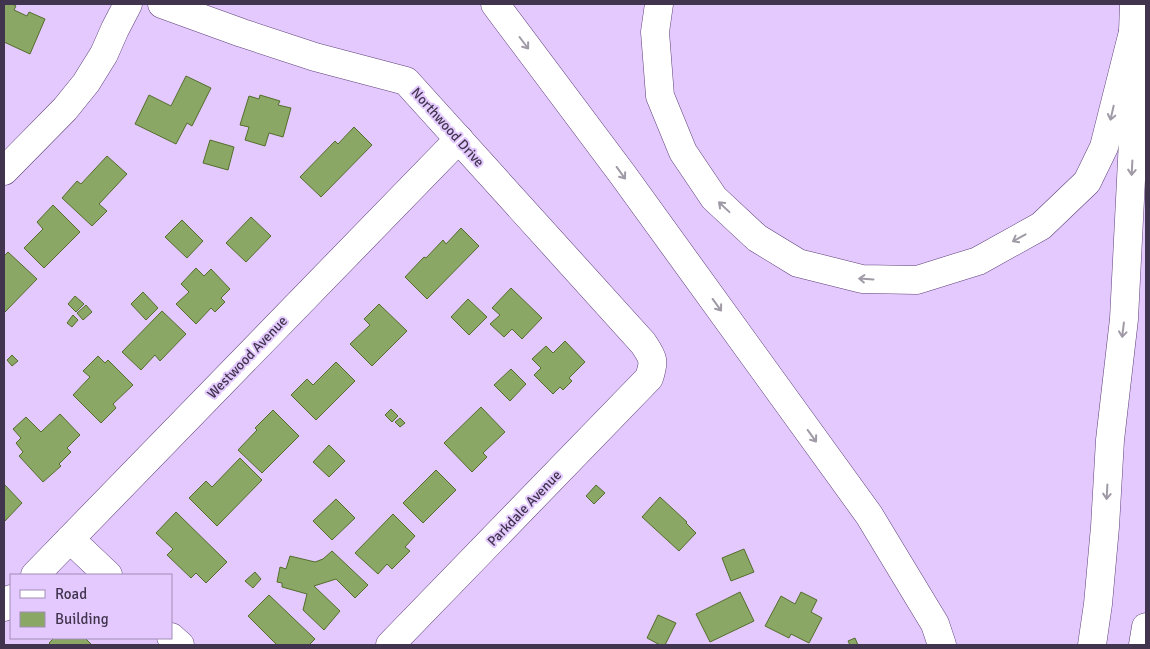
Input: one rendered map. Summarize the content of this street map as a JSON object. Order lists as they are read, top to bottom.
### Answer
{
  "streets": {
    "main road": ["Northwood Drive", "Westwood Avenue", "Parkdale Avenue"]
  },
  "crossings": [
    ["Northwood Drive", "Westwood Avenue"],
    ["Northwood Drive", "Parkdale Avenue"]
  ],
  "legend": ["Road", "Building"]
}
